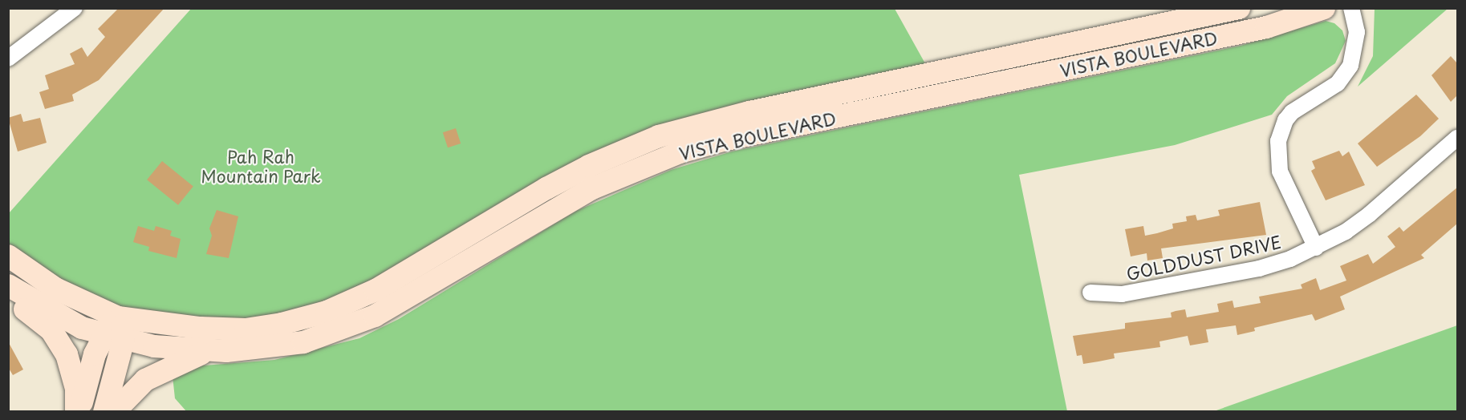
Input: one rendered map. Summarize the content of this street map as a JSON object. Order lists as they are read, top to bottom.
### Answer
{
  "streets": {
    "main road": ["VISTA BOULEVARD"],
    "street": ["GOLDDUST DRIVE"]
  },
  "parks": ["Pah Rah Mountain Park"]
}
